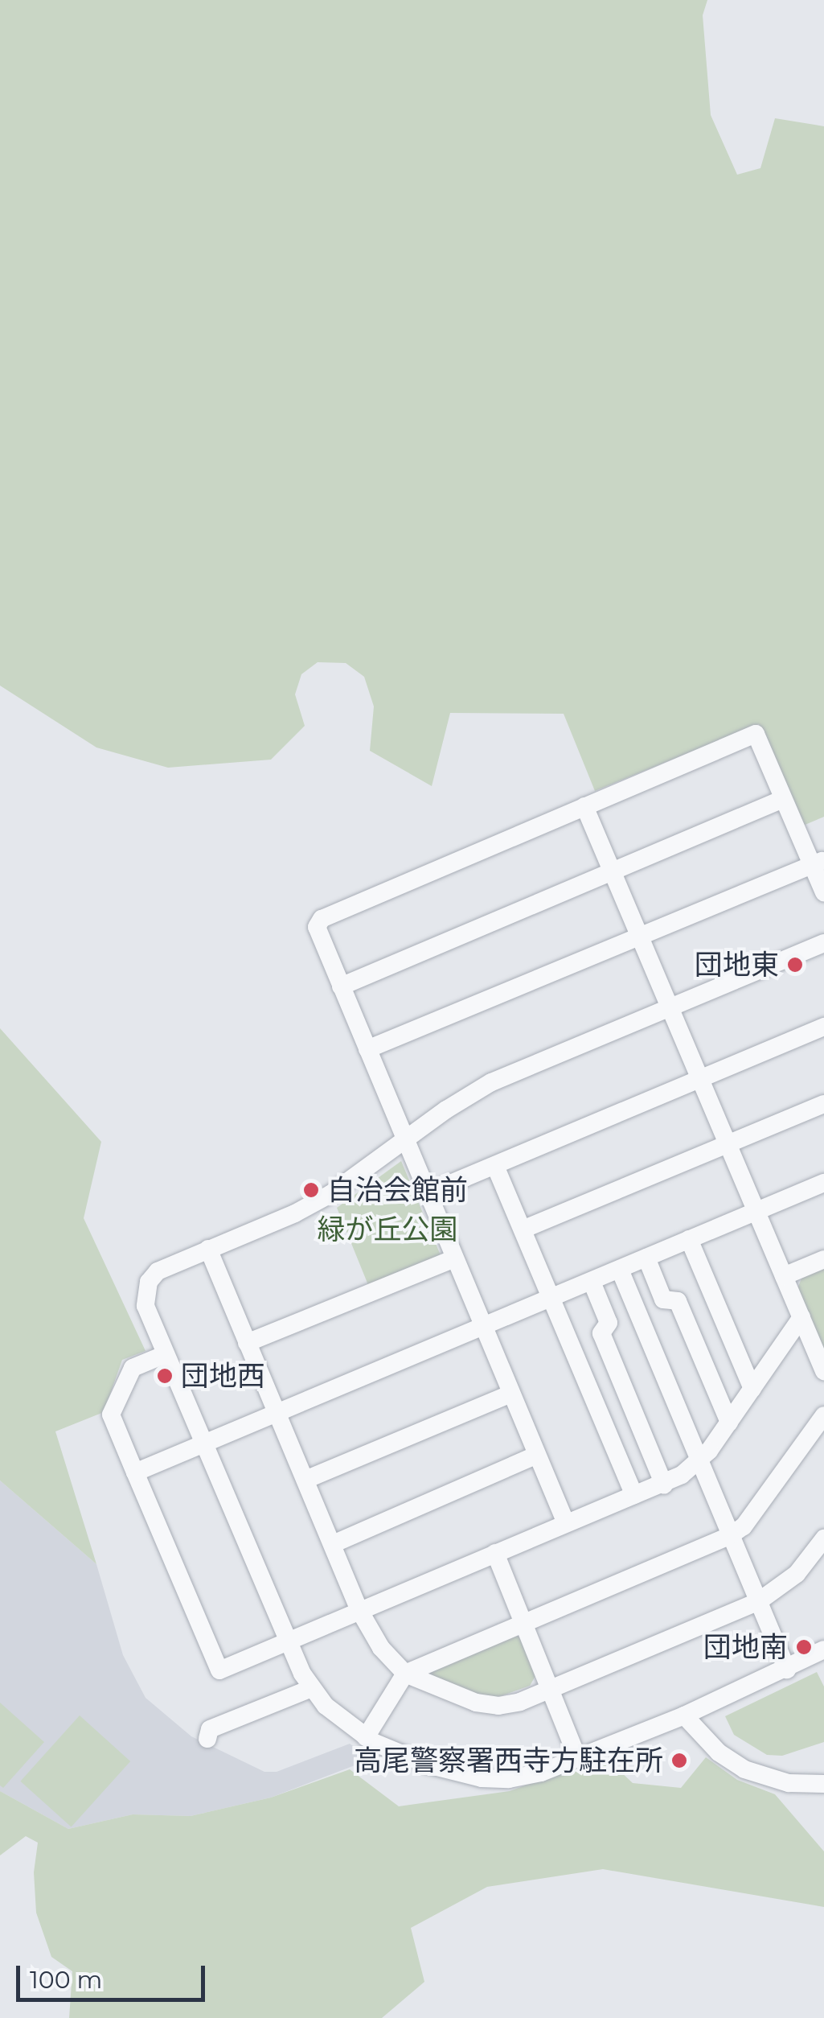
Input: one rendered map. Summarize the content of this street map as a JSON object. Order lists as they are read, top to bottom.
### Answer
{
  "parks": ["緑が丘公園"],
  "places": [
    "団地東",
    "自治会館前",
    "団地西",
    "団地南",
    "高尾警察署西寺方駐在所"
  ],
  "scale_bar": "100 m"
}
